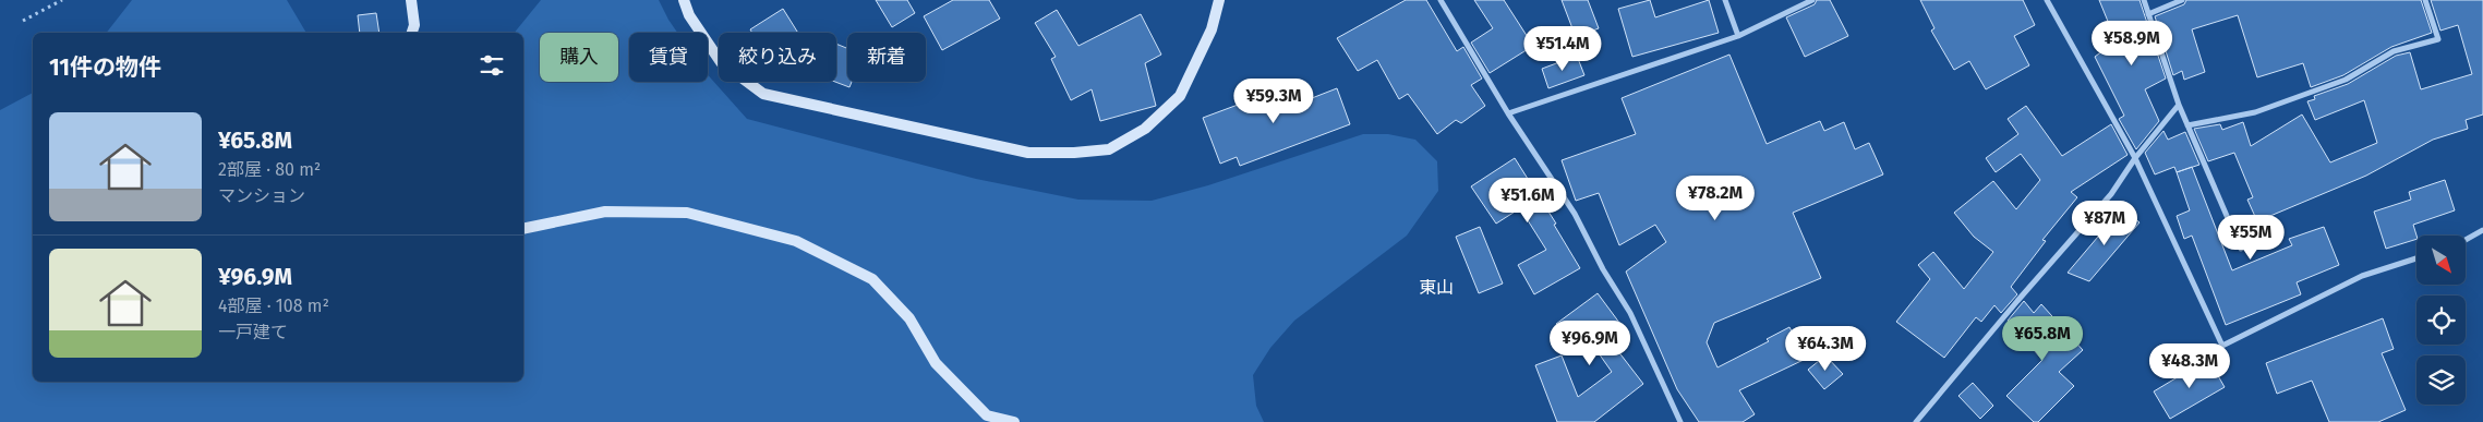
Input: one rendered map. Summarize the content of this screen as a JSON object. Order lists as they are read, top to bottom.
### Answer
{
  "districts": ["東山"],
  "north": "bottom right",
  "page": {
    "price": [
      "¥58.9M",
      "¥51.4M",
      "¥59.3M",
      "¥78.2M",
      "¥51.6M",
      "¥87M",
      "¥55M",
      "¥65.8M",
      "¥96.9M",
      "¥64.3M",
      "¥48.3M"
    ],
    "chip": [
      "購入",
      "賃貸",
      "絞り込み",
      "新着"
    ],
    "heading": "11件の物件",
    "list": [
      {
        "name": "¥65.8M",
        "note": "2部屋 · 80 m² · マンション"
      },
      {
        "name": "¥96.9M",
        "note": "4部屋 · 108 m² · 一戸建て"
      }
    ]
  }
}
